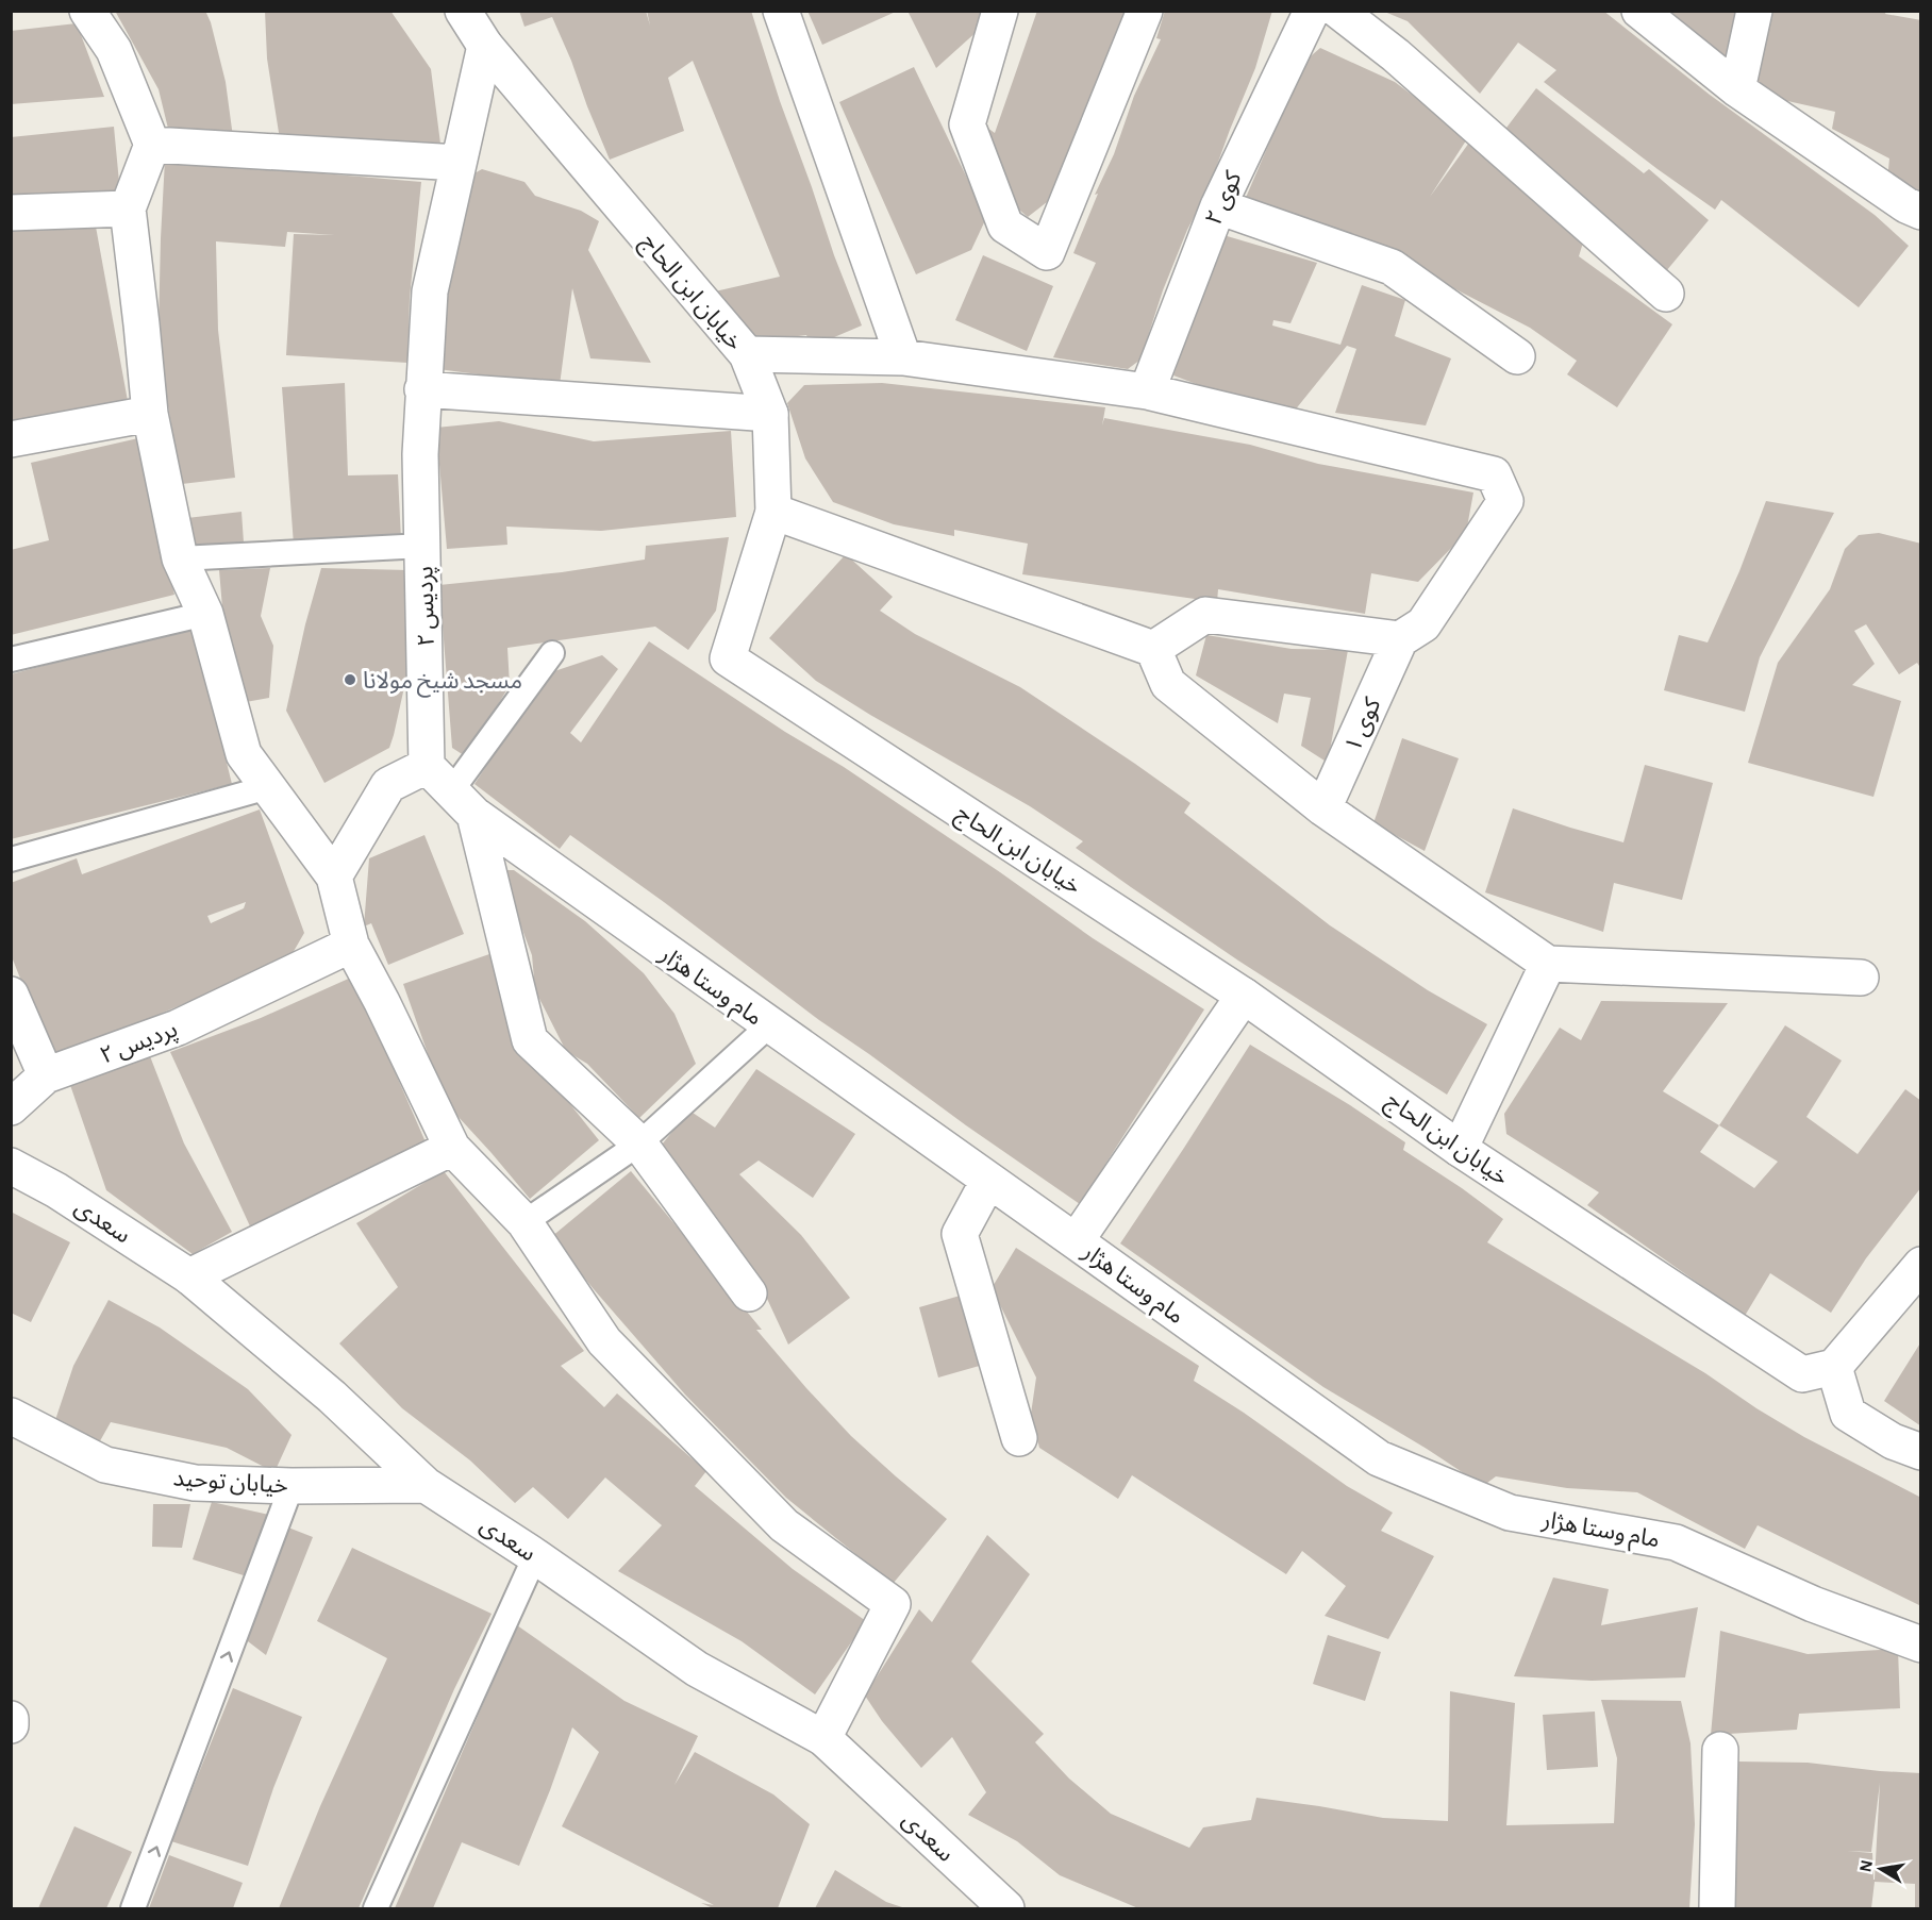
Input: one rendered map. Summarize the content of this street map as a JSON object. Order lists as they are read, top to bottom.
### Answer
{
  "streets": {
    "street": [
      "کوی ۲",
      "خیابان ابن الحاج",
      "پردیس ۲",
      "کوی ۱",
      "مام وستا هژار",
      "سعدی",
      "خیابان توحید"
    ]
  },
  "crossings": [
    ["خیابان ابن الحاج", "پردیس ۲"],
    ["پردیس ۲", "مام وستا هژار"],
    ["سعدی", "خیابان توحید"]
  ],
  "places": ["مسجد شیخ مولانا"],
  "north": "left"
}
